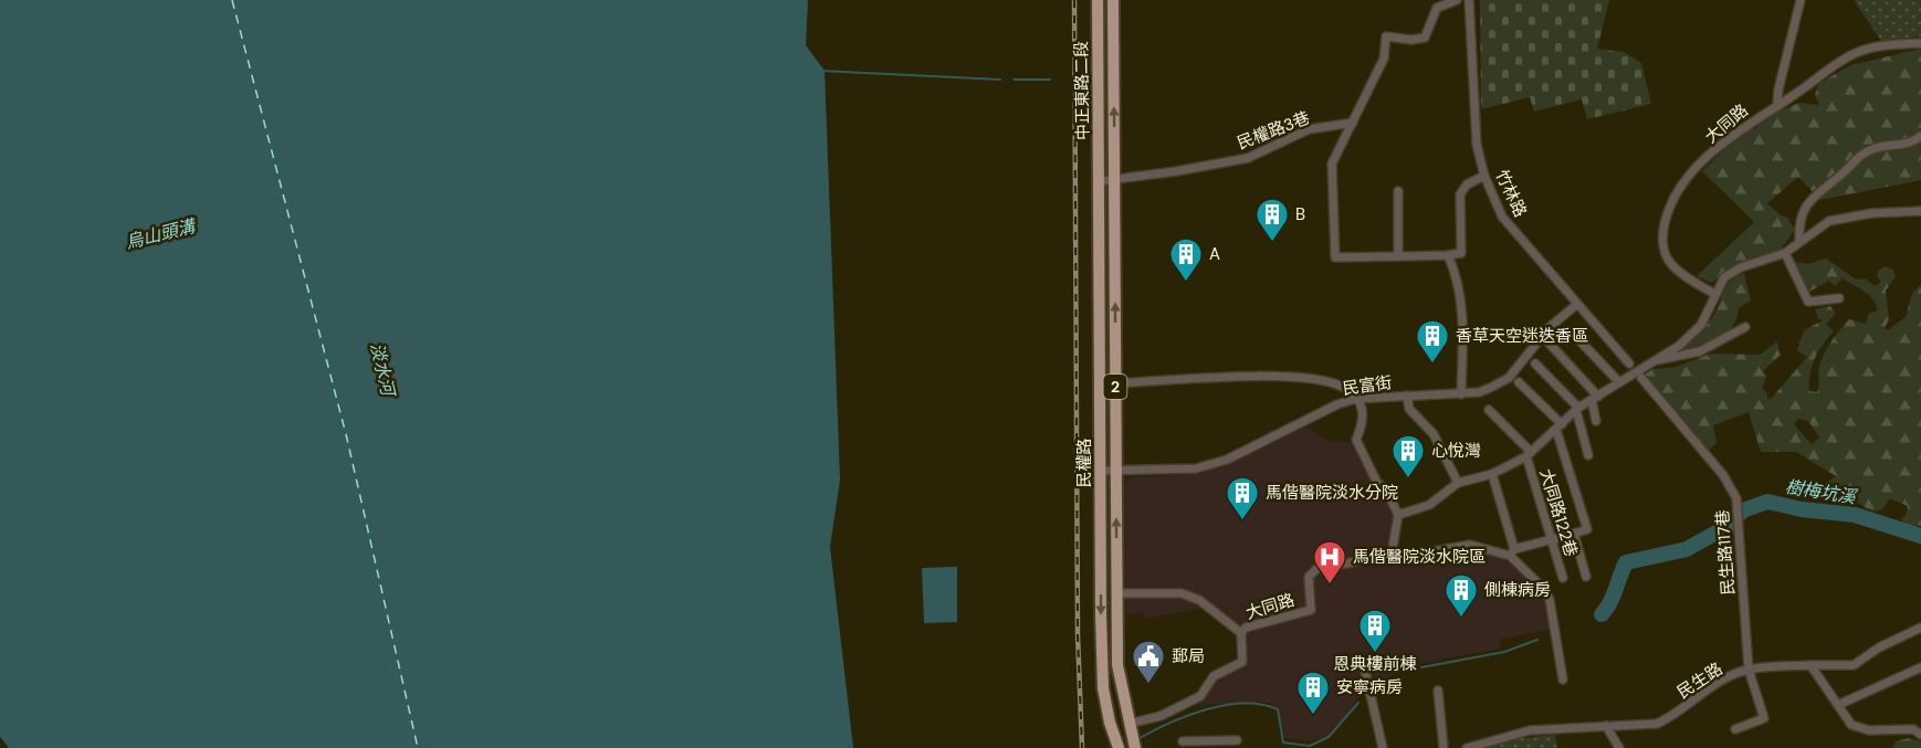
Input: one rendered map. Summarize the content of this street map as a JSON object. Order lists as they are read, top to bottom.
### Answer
{
  "streets": {
    "main road": ["中正東路二段", "2", "民權路"],
    "street": [
      "大同路",
      "民權路3巷",
      "竹林路",
      "民富街",
      "大同路122巷",
      "民生路117巷",
      "民生路"
    ]
  },
  "crossings": [
    ["中正東路二段", "民權路3巷"],
    ["中正東路二段", "民權路"],
    ["大同路", "民權路"],
    ["民權路3巷", "民權路"],
    ["竹林路", "民富街"],
    ["民富街", "民權路"],
    ["民生路117巷", "民生路"]
  ],
  "water": ["烏山頭溝", "淡水河", "樹梅坑溪"],
  "places": {
    "building": [
      "B",
      "A",
      "香草天空迷迭香區",
      "心悅灣",
      "馬偕醫院淡水分院",
      "側棟病房",
      "恩典樓前棟",
      "安寧病房"
    ],
    "hospital": ["馬偕醫院淡水院區"],
    "public building": ["郵局"]
  }
}
